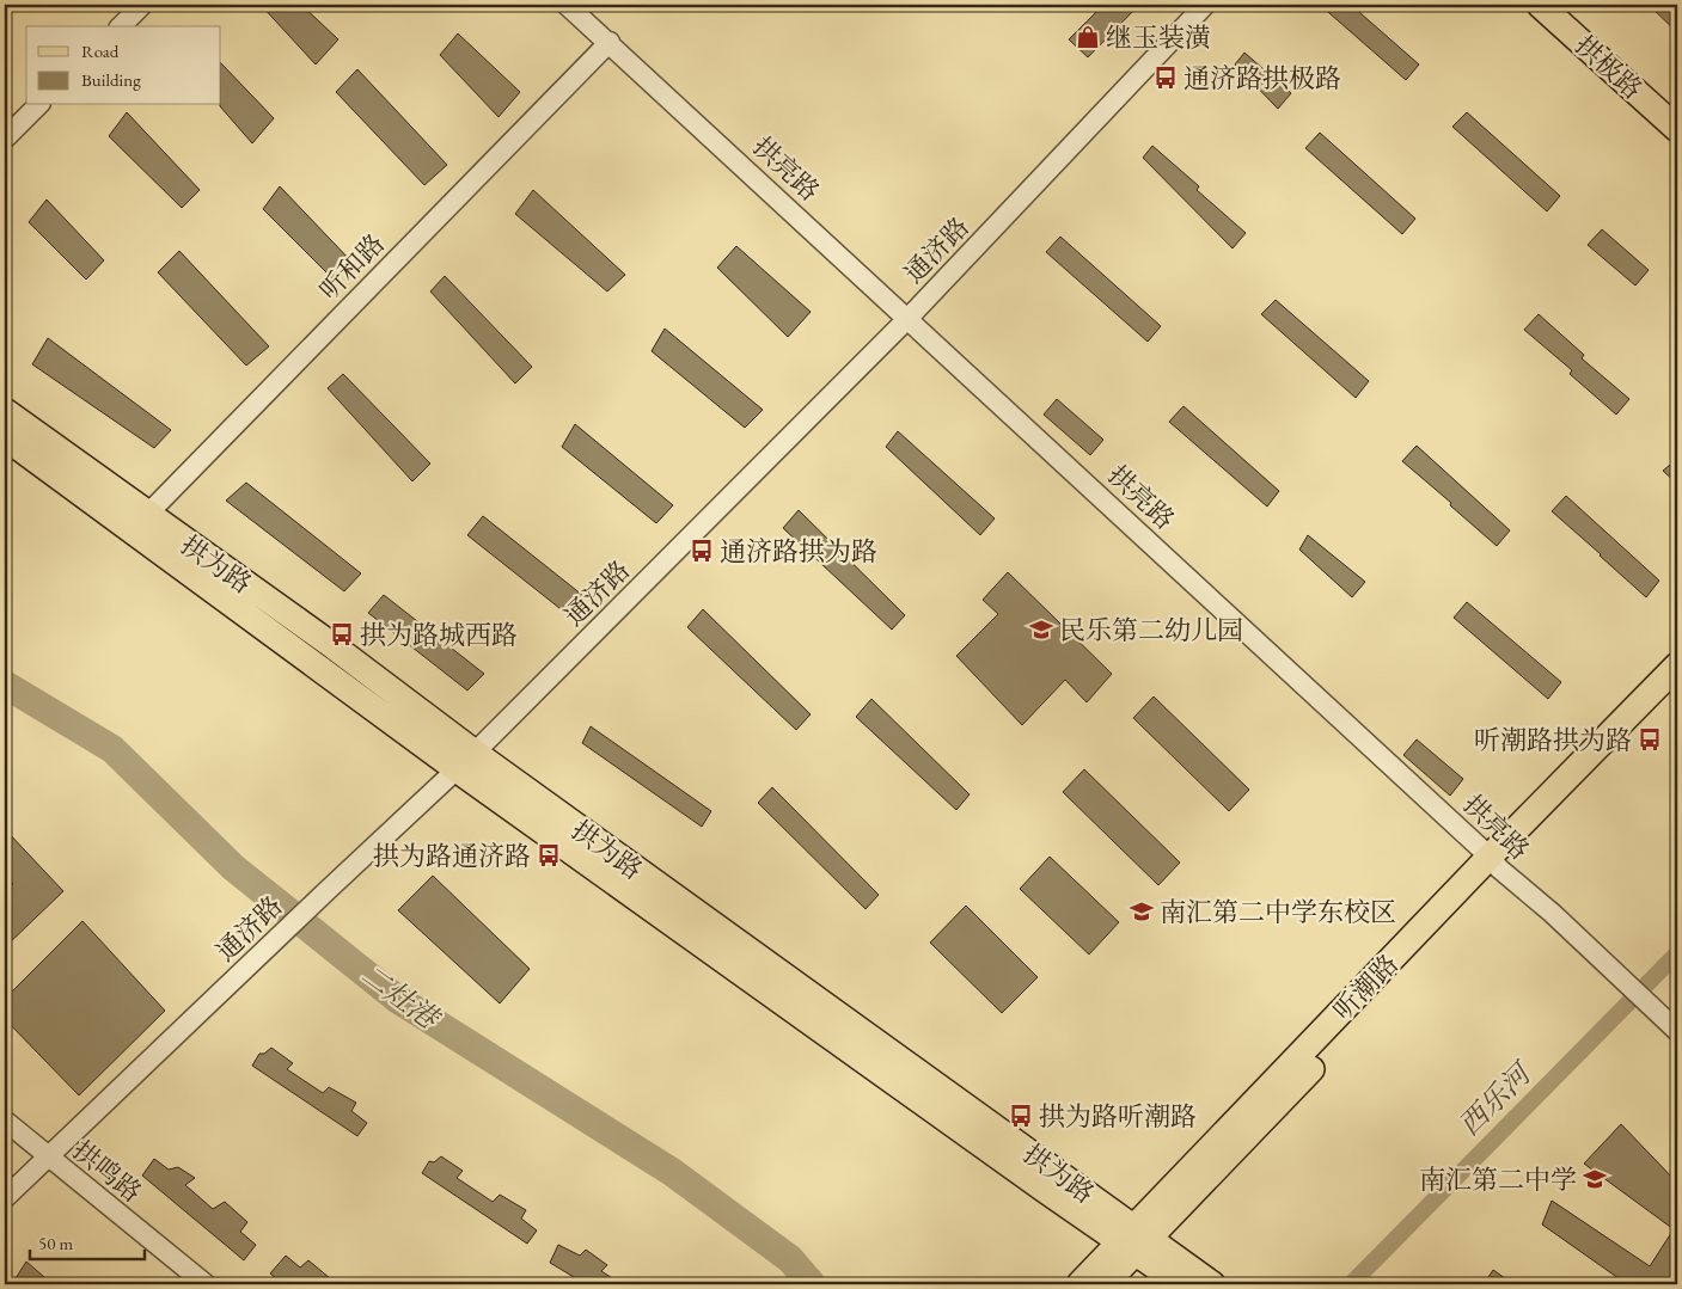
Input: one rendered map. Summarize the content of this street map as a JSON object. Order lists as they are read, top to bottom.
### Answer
{
  "streets": {
    "main road": ["拱极路", "拱为路", "听潮路"],
    "street": [
      "拱亮路",
      "通济路",
      "听和路",
      "拱鸣路"
    ]
  },
  "crossings": [
    ["拱亮路", "通济路"],
    ["拱亮路", "听和路"],
    ["拱亮路", "听潮路"],
    ["通济路", "拱为路"],
    ["通济路", "拱鸣路"],
    ["听和路", "拱为路"],
    ["拱为路", "听潮路"]
  ],
  "water": ["二灶港", "西乐河"],
  "places": {
    "shop": ["继玉装潢"],
    "bus stop": [
      "通济路拱极路",
      "通济路拱为路",
      "拱为路城西路",
      "听潮路拱为路",
      "拱为路通济路",
      "拱为路听潮路"
    ],
    "school or university": ["民乐第二幼儿园", "南汇第二中学东校区", "南汇第二中学"]
  },
  "legend": ["Road", "Building"],
  "scale_bar": "50 m"
}
